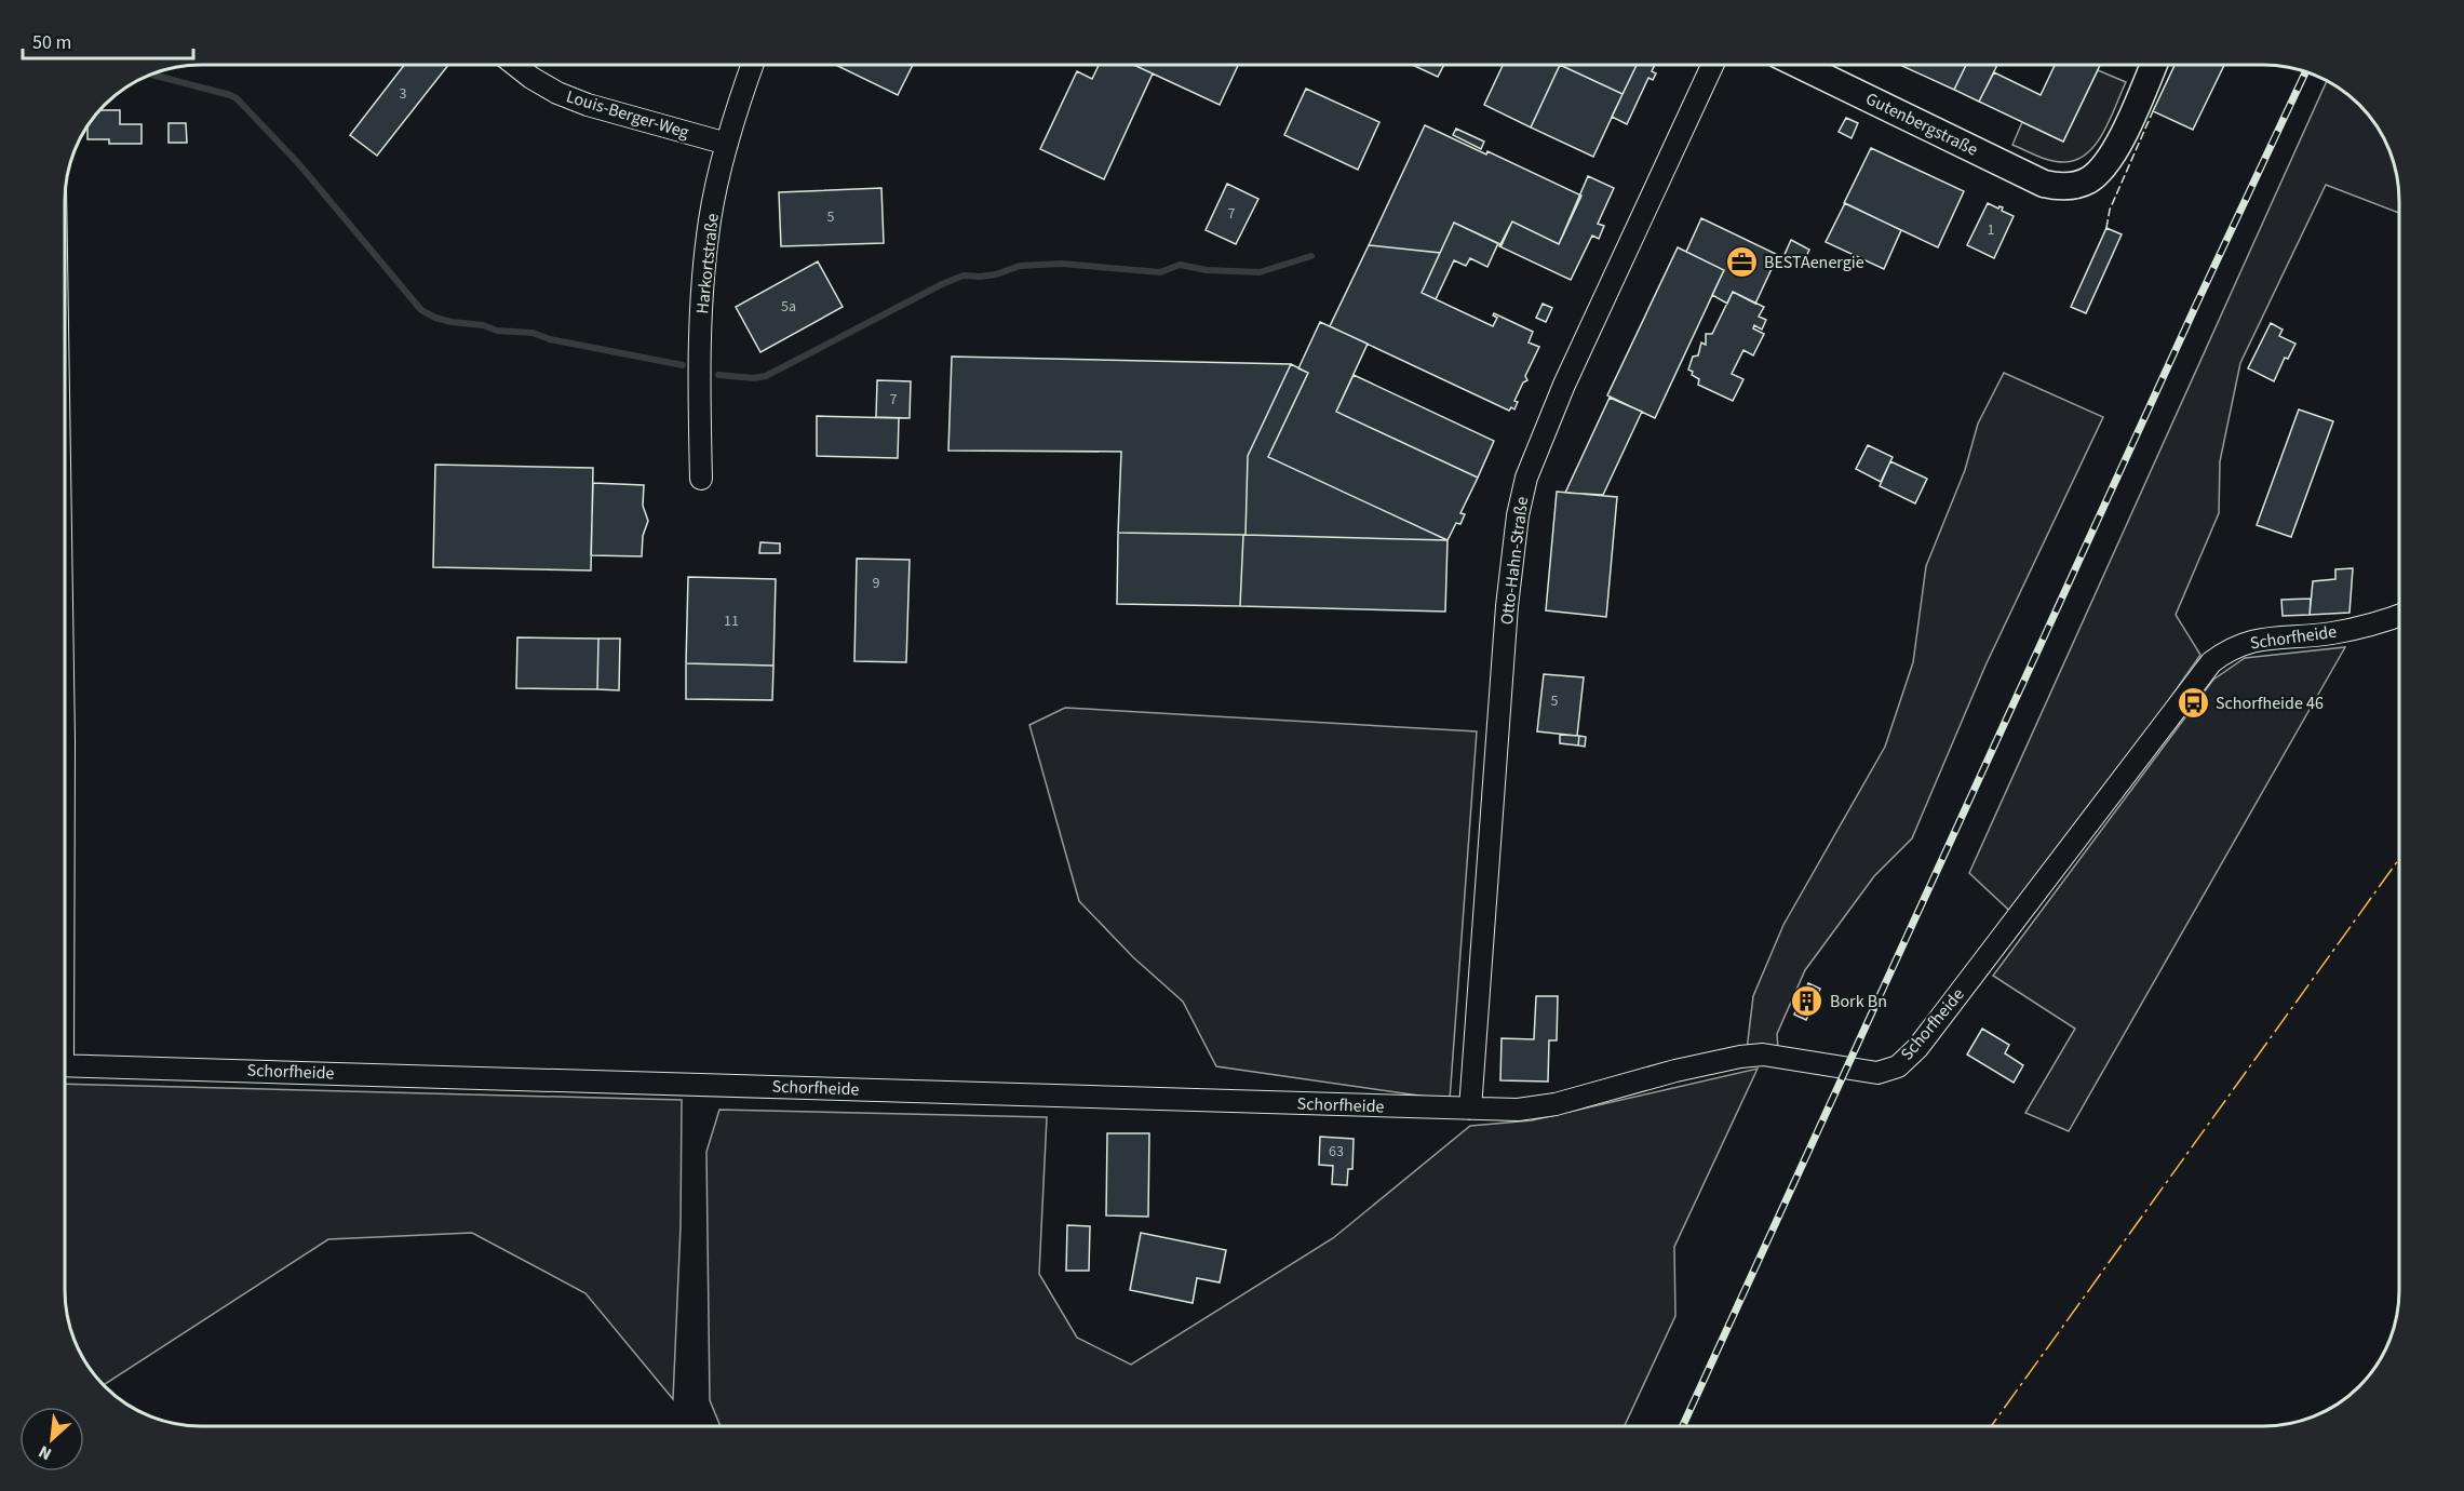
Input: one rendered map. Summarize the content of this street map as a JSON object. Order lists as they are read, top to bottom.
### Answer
{
  "streets": {
    "street": [
      "Louis-Berger-Weg",
      "Gutenbergstraße",
      "Harkortstraße",
      "Otto-Hahn-Straße",
      "Schorfheide"
    ]
  },
  "crossings": [
    ["Louis-Berger-Weg", "Harkortstraße"],
    ["Otto-Hahn-Straße", "Schorfheide"]
  ],
  "places": {
    "office": ["BESTAenergie"],
    "bus stop": ["Schorfheide 46"],
    "building": ["Bork Bn"]
  },
  "house_numbers": [
    "3",
    "7",
    "5",
    "1",
    "5a",
    "7",
    "9",
    "11",
    "5",
    "63"
  ],
  "scale_bar": "50 m",
  "north": "bottom left"
}
